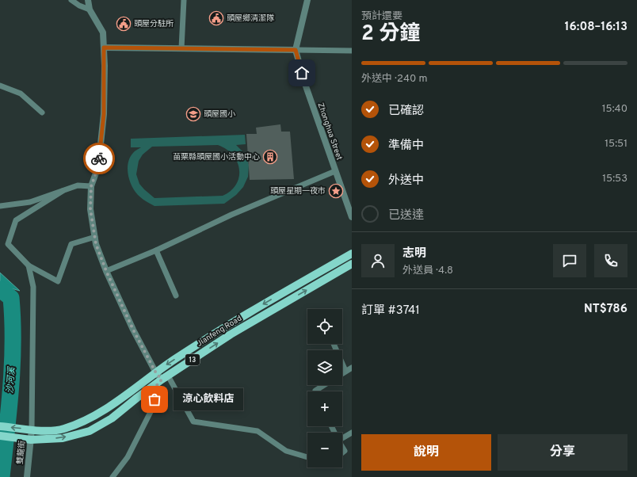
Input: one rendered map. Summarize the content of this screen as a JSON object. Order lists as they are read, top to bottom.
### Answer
{
  "streets": {
    "main road": ["Jianfeng Road", "13"],
    "street": ["Zhonghua Street", "雙龍街"]
  },
  "crossings": [
    ["Jianfeng Road", "13"],
    ["Jianfeng Road", "雙龍街"],
    ["13", "雙龍街"]
  ],
  "water": ["沙河溪"],
  "places": {
    "public building": ["頭屋鄉清潔隊", "頭屋分駐所"],
    "school or university": ["頭屋國小"],
    "building": ["苗栗縣頭屋國小活動中心"],
    "place": ["頭屋星期一夜市"],
    "other": ["涼心飲料店"]
  },
  "page": {
    "heading": ["2 分鐘", "預計還要", "16:08–16:13"],
    "panel": [
      "志明",
      "外送員 · 4.8",
      "訂單 #3741",
      "NT$786"
    ],
    "bar": "外送中 · 240 m",
    "list": [
      ["已確認", "15:40"],
      ["準備中", "15:51"],
      ["外送中", "15:53"],
      "已送達"
    ],
    "map_buttons": ["+", "−"],
    "bubble": "涼心飲料店",
    "buttons": ["說明", "分享"]
  }
}
